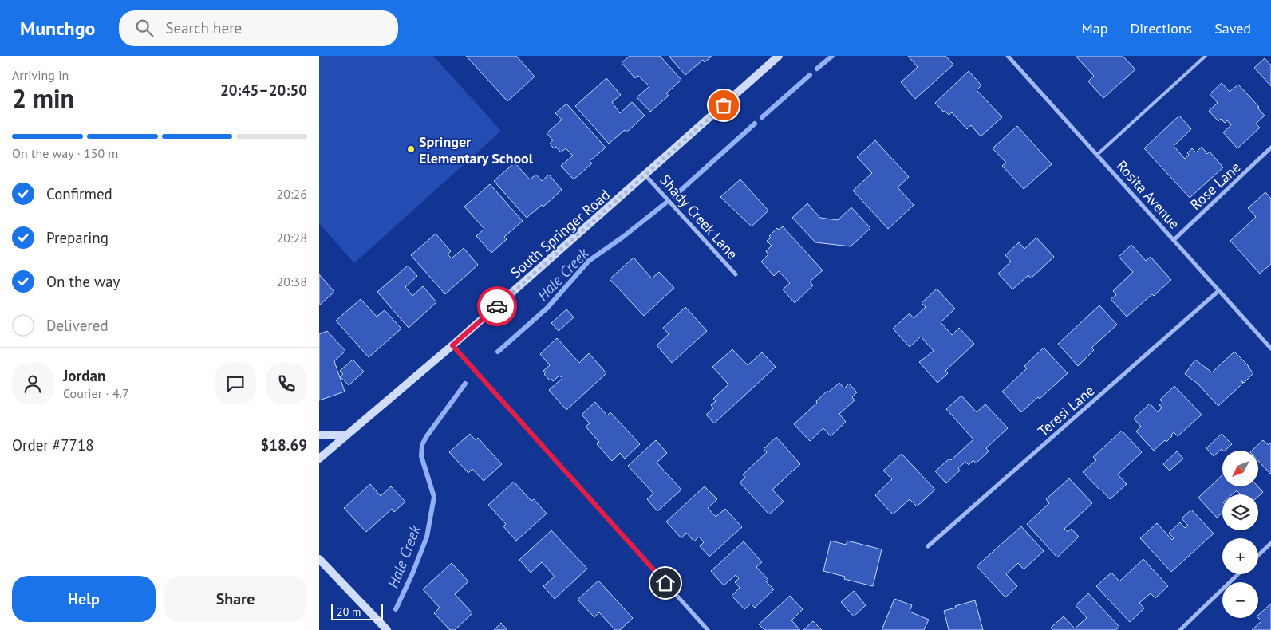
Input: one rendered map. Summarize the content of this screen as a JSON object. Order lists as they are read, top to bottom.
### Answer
{
  "streets": {
    "street": [
      "Rose Lane",
      "Rosita Avenue",
      "Shady Creek Lane",
      "South Springer Road",
      "Teresi Lane"
    ]
  },
  "crossings": [
    ["Rose Lane", "Rosita Avenue"],
    ["Rosita Avenue", "Teresi Lane"],
    ["Shady Creek Lane", "South Springer Road"]
  ],
  "water": ["Hale Creek"],
  "places": ["Springer Elementary School"],
  "scale_bar": "20 m",
  "north": "bottom left",
  "page": {
    "header": "Munchgo",
    "search": "Search here",
    "nav": ["Map", "Directions", "Saved"],
    "heading": ["2 min", "Arriving in", "20:45–20:50"],
    "panel": [
      "Jordan",
      "Courier · 4.7",
      "Order #7718",
      "$18.69"
    ],
    "bar": "On the way · 150 m",
    "list": [
      ["Confirmed", "20:26"],
      ["Preparing", "20:28"],
      ["On the way", "20:38"],
      "Delivered"
    ],
    "map_buttons": ["+", "−"],
    "buttons": ["Help", "Share"],
    "scale": "20 m"
  }
}
